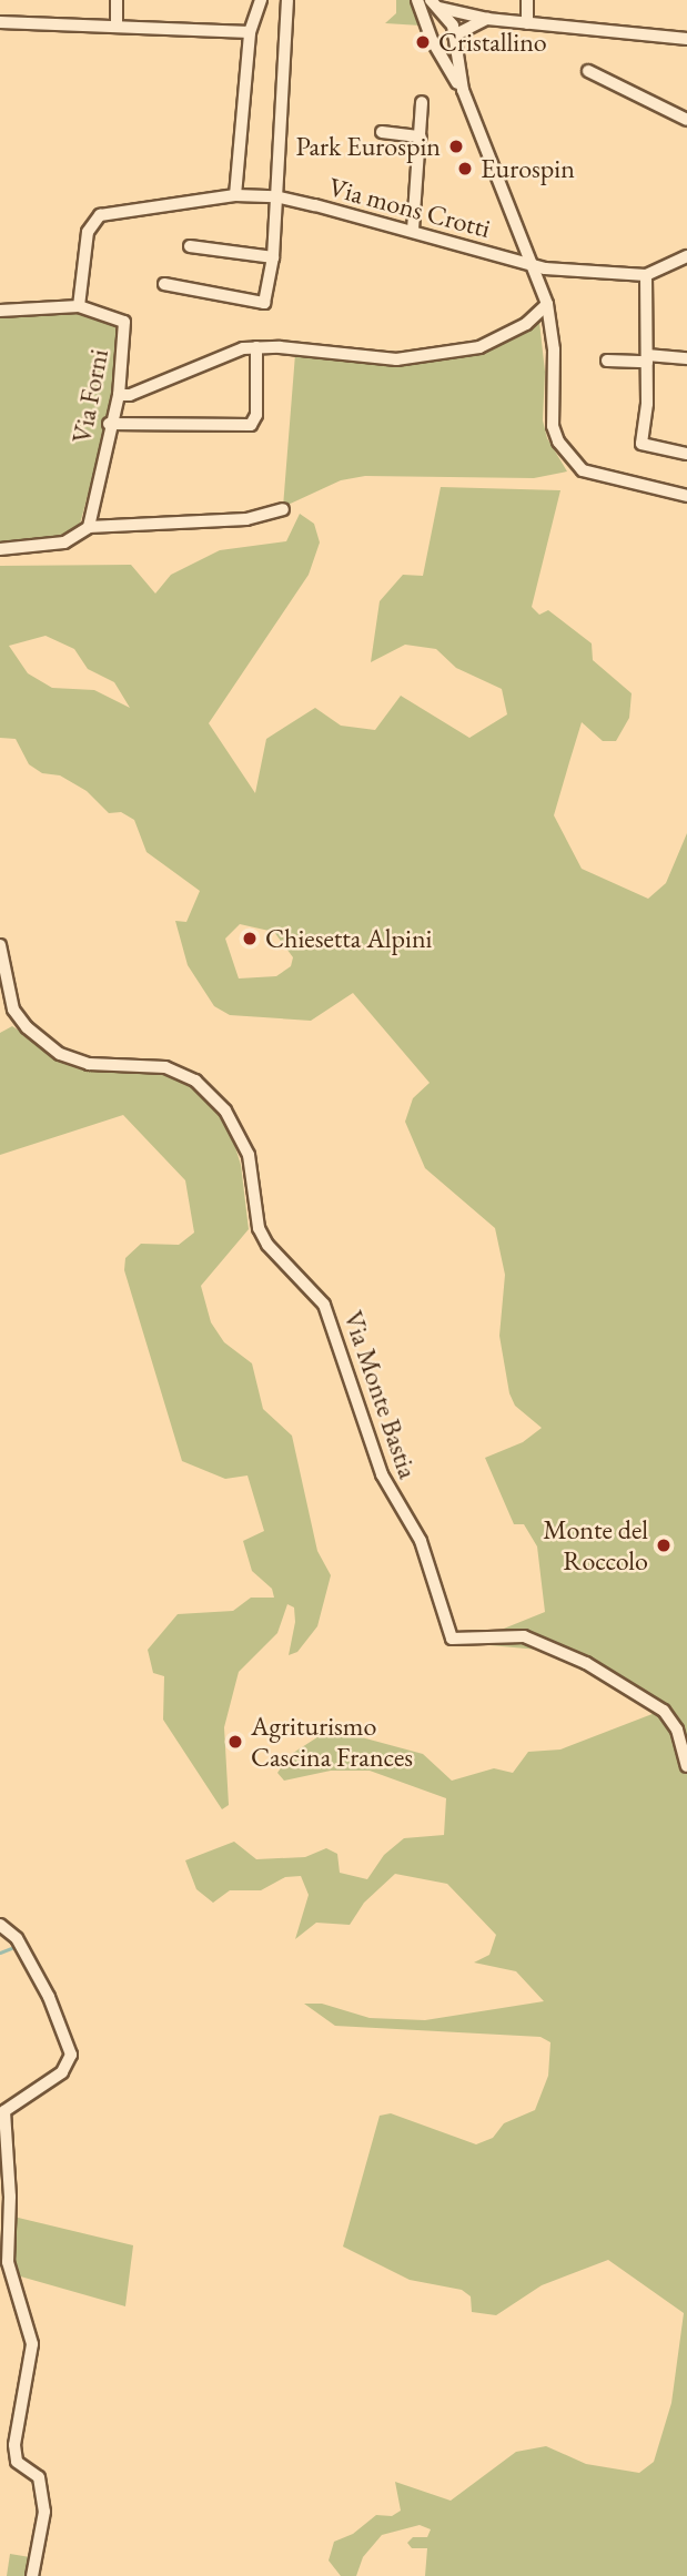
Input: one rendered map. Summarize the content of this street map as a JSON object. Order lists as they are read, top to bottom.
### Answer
{
  "streets": {
    "street": ["Via mons Crotti", "Via Forni", "Via Monte Bastia"]
  },
  "crossings": [
    ["Via mons Crotti", "Via Forni"]
  ],
  "places": [
    "Cristallino",
    "Park Eurospin",
    "Eurospin",
    "Chiesetta Alpini",
    "Monte del Roccolo",
    "Agriturismo Cascina Frances"
  ]
}
